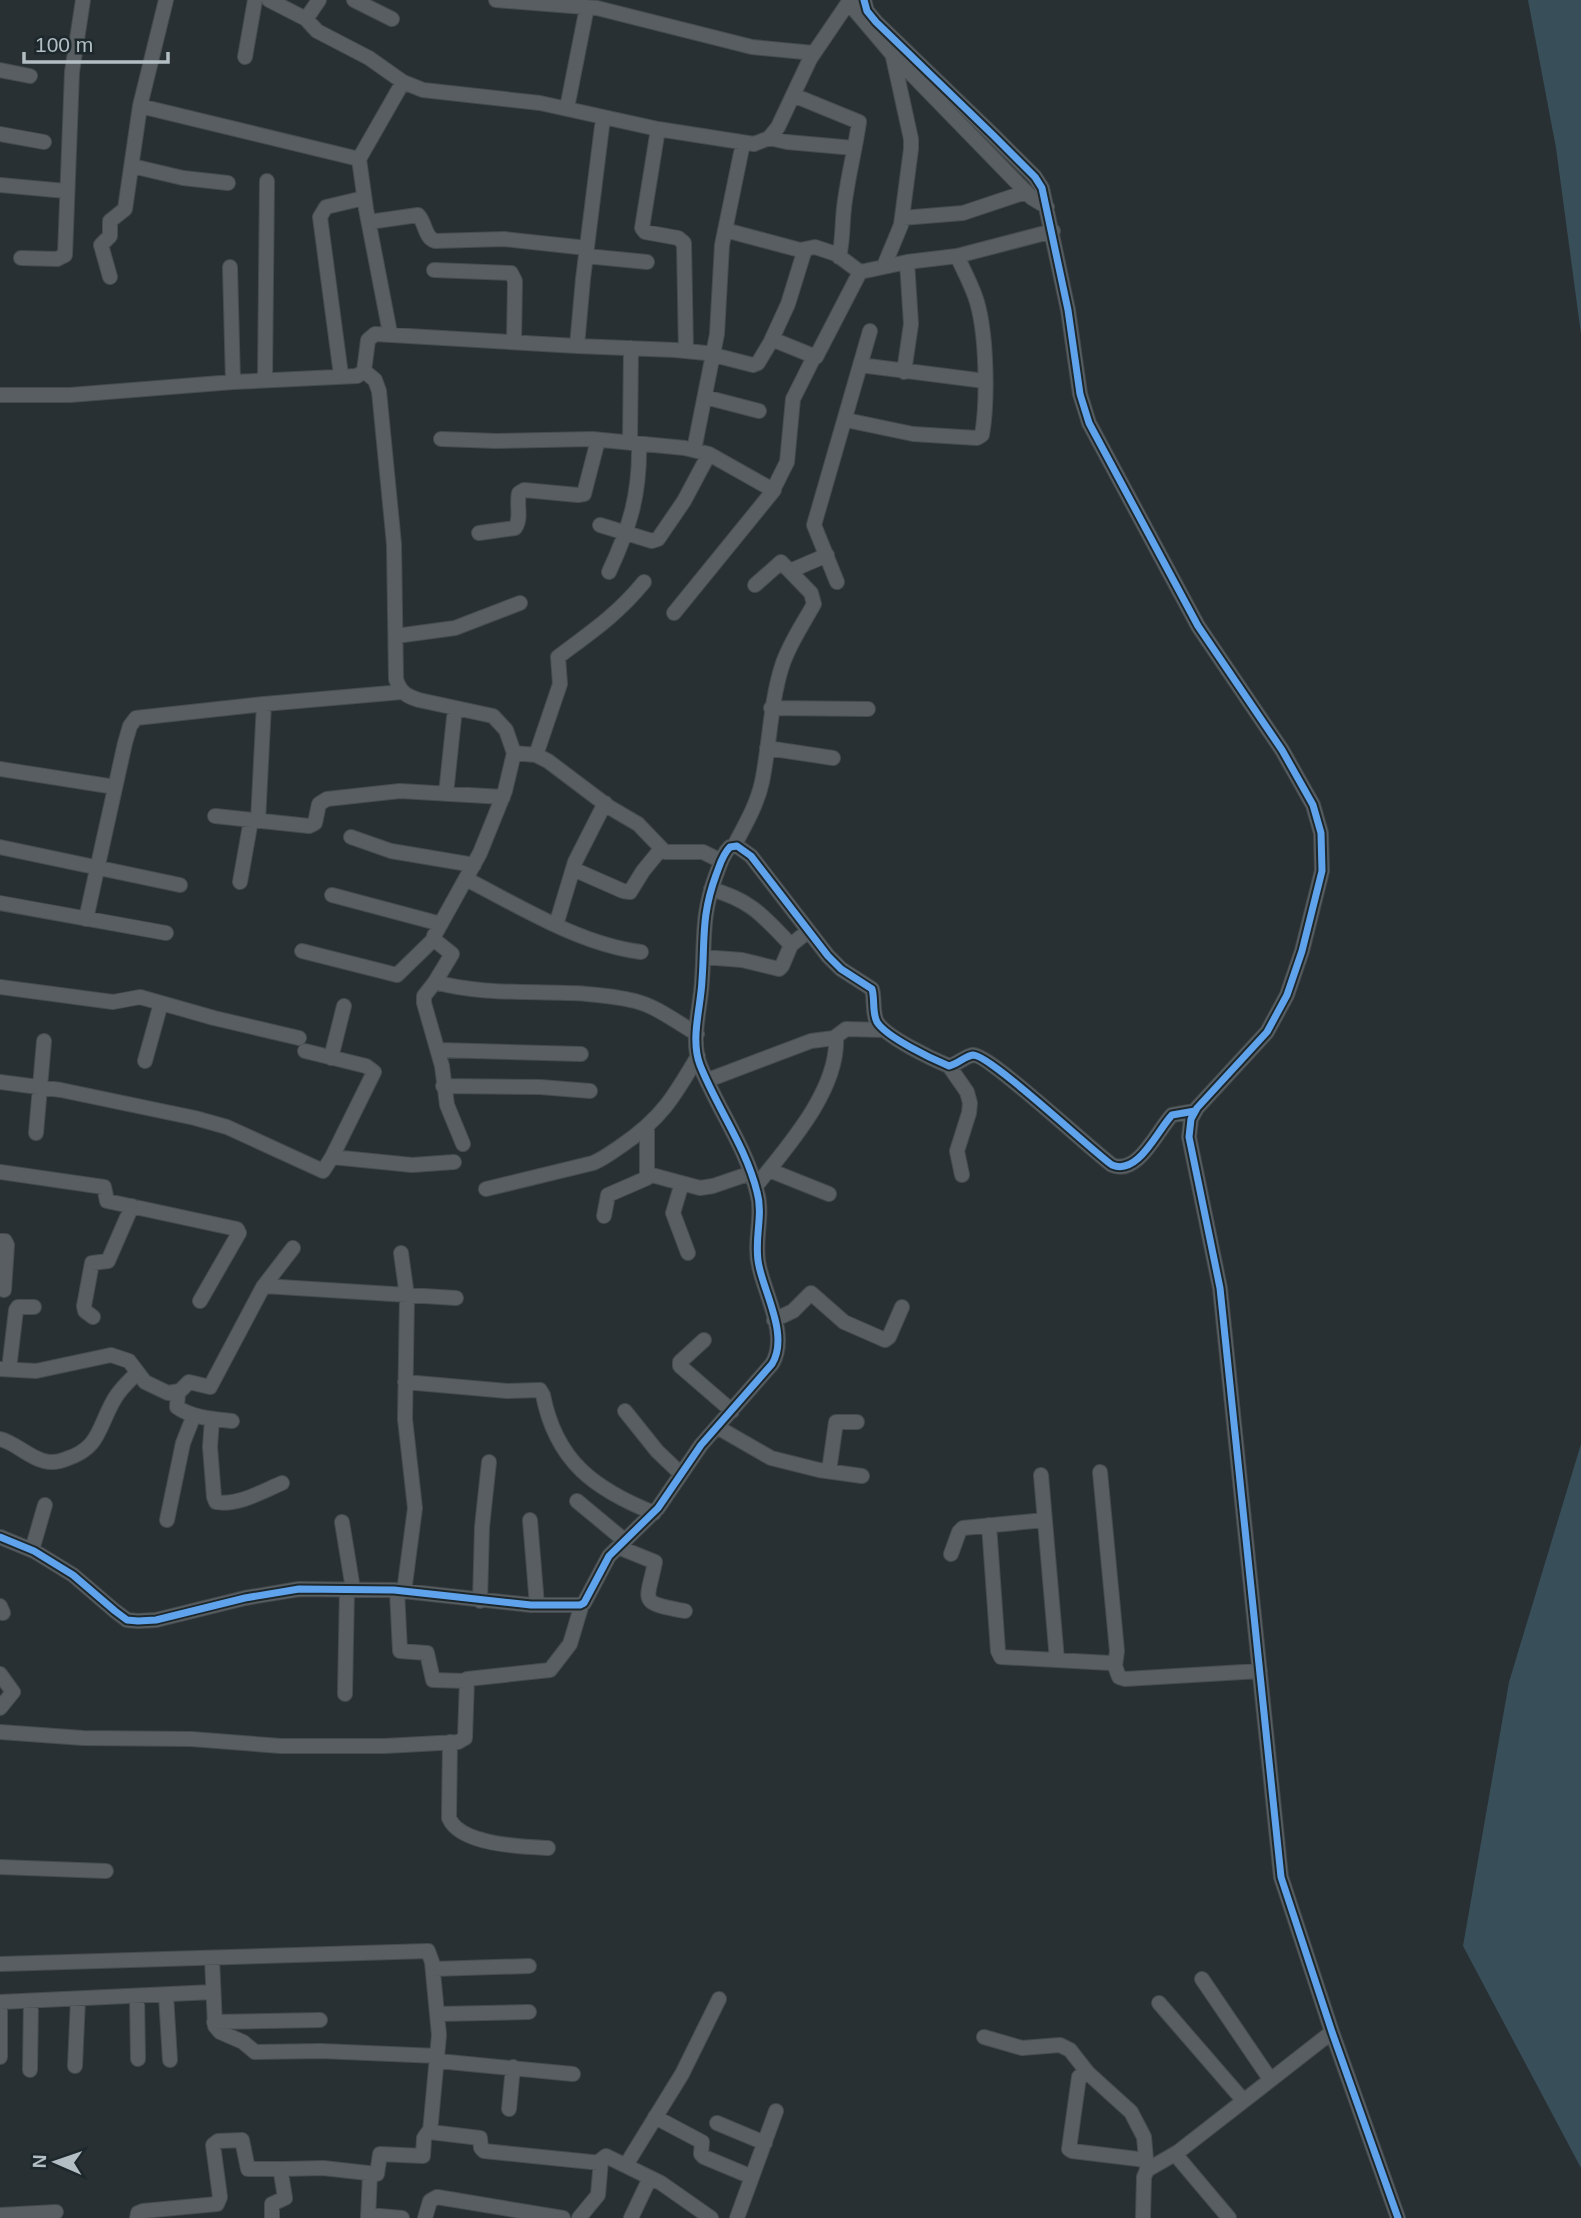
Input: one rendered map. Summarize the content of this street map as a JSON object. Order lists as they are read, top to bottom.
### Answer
{
  "scale_bar": "100 m",
  "north": "left"
}
